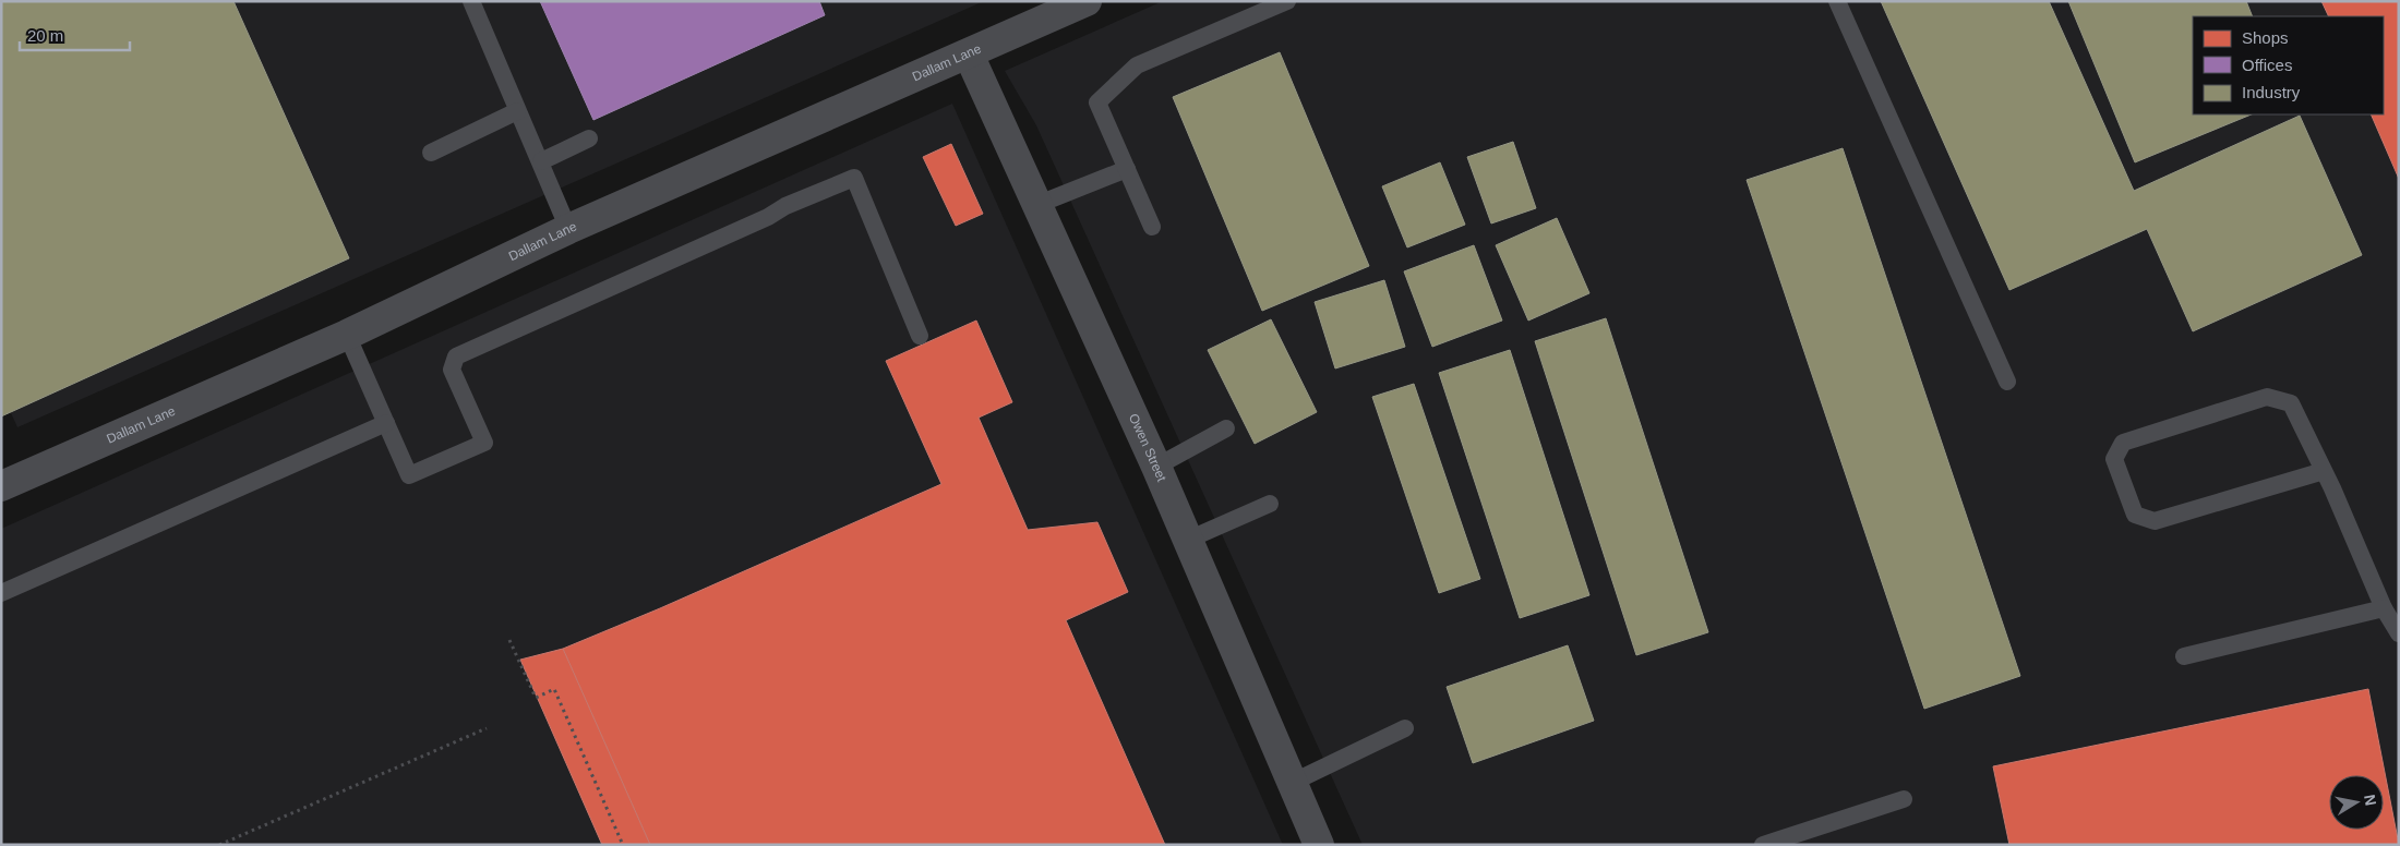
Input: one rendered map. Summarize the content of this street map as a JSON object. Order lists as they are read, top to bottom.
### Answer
{
  "streets": {
    "street": ["Dallam Lane", "Owen Street"]
  },
  "crossings": [
    ["Dallam Lane", "Owen Street"]
  ],
  "legend": ["Shops", "Offices", "Industry"],
  "scale_bar": "20 m",
  "north": "right"
}
